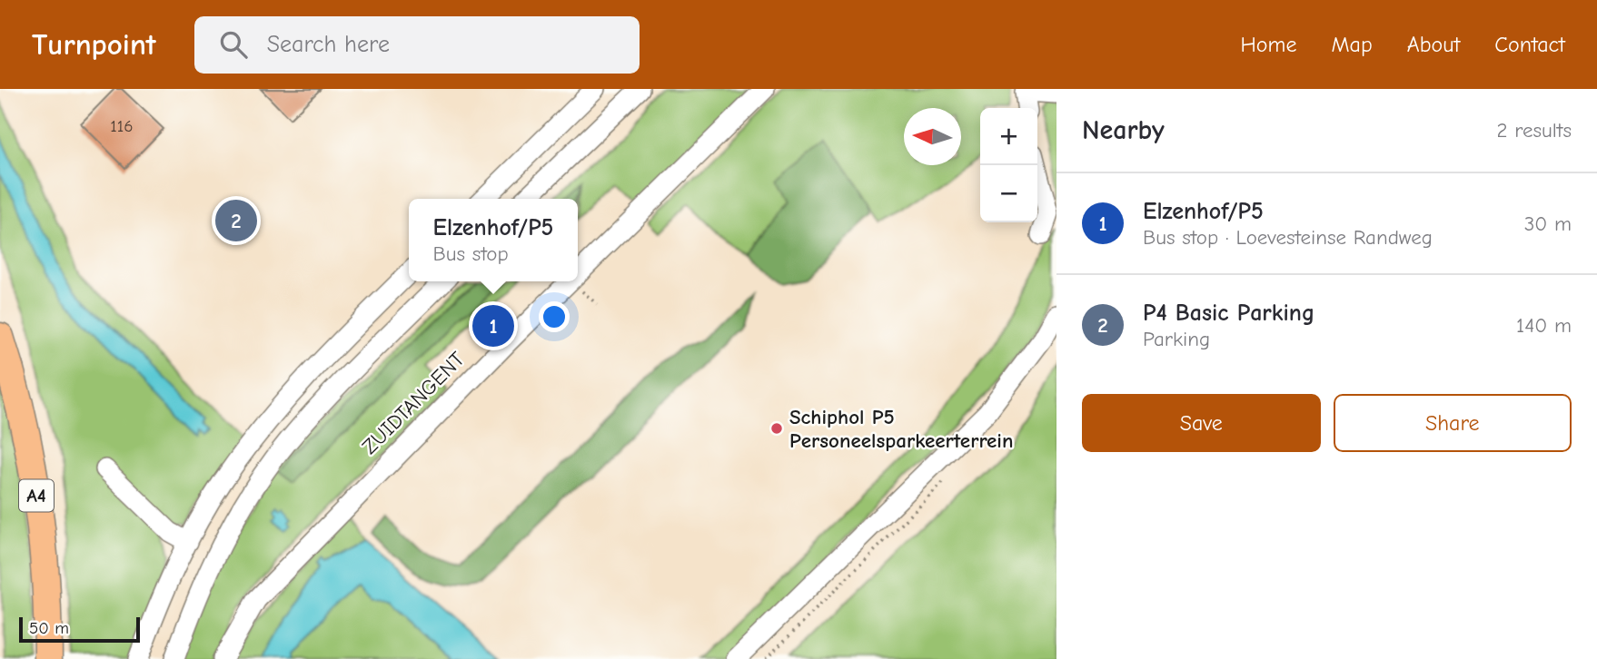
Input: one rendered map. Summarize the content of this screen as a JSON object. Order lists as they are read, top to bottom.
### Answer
{
  "streets": {
    "highway": ["A4"],
    "street": ["ZUIDTANGENT"]
  },
  "places": ["Schiphol P5 Personeelsparkeerterrein"],
  "house_numbers": ["116"],
  "scale_bar": "50 m",
  "north": "left",
  "page": {
    "header": "Turnpoint",
    "search": "Search here",
    "nav": [
      "Home",
      "Map",
      "About",
      "Contact"
    ],
    "heading": ["Nearby", "2 results"],
    "map_buttons": ["+", "−"],
    "list": [
      {
        "mark": "1",
        "name": "Elzenhof/P5",
        "note": "Bus stop · Loevesteinse Randweg",
        "value": "30 m"
      },
      {
        "mark": "2",
        "name": "P4 Basic Parking",
        "note": "Parking",
        "value": "140 m"
      }
    ],
    "pins": ["2", "1"],
    "popup": ["Elzenhof/P5", "Bus stop"],
    "buttons": ["Save", "Share"],
    "scale": "50 m"
  }
}
